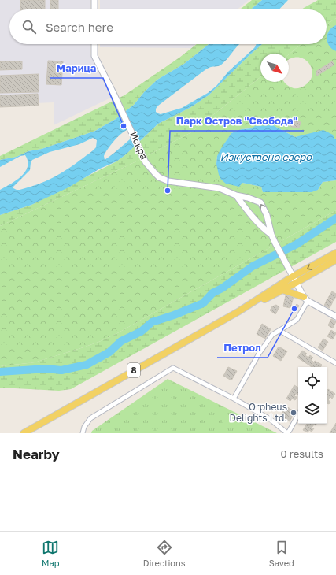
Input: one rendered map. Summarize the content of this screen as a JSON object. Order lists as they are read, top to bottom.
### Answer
{
  "streets": {
    "main road": ["8"],
    "street": ["Искра"]
  },
  "water": ["Изкуствено езеро"],
  "places": [
    "Марица",
    "Парк Остров \"Свобода\"",
    "Петрол",
    "Orpheus Delights Ltd."
  ],
  "north": "bottom right",
  "page": {
    "search": "Search here",
    "heading": ["Nearby", "0 results"],
    "nav": ["Map", "Directions", "Saved"]
  }
}
